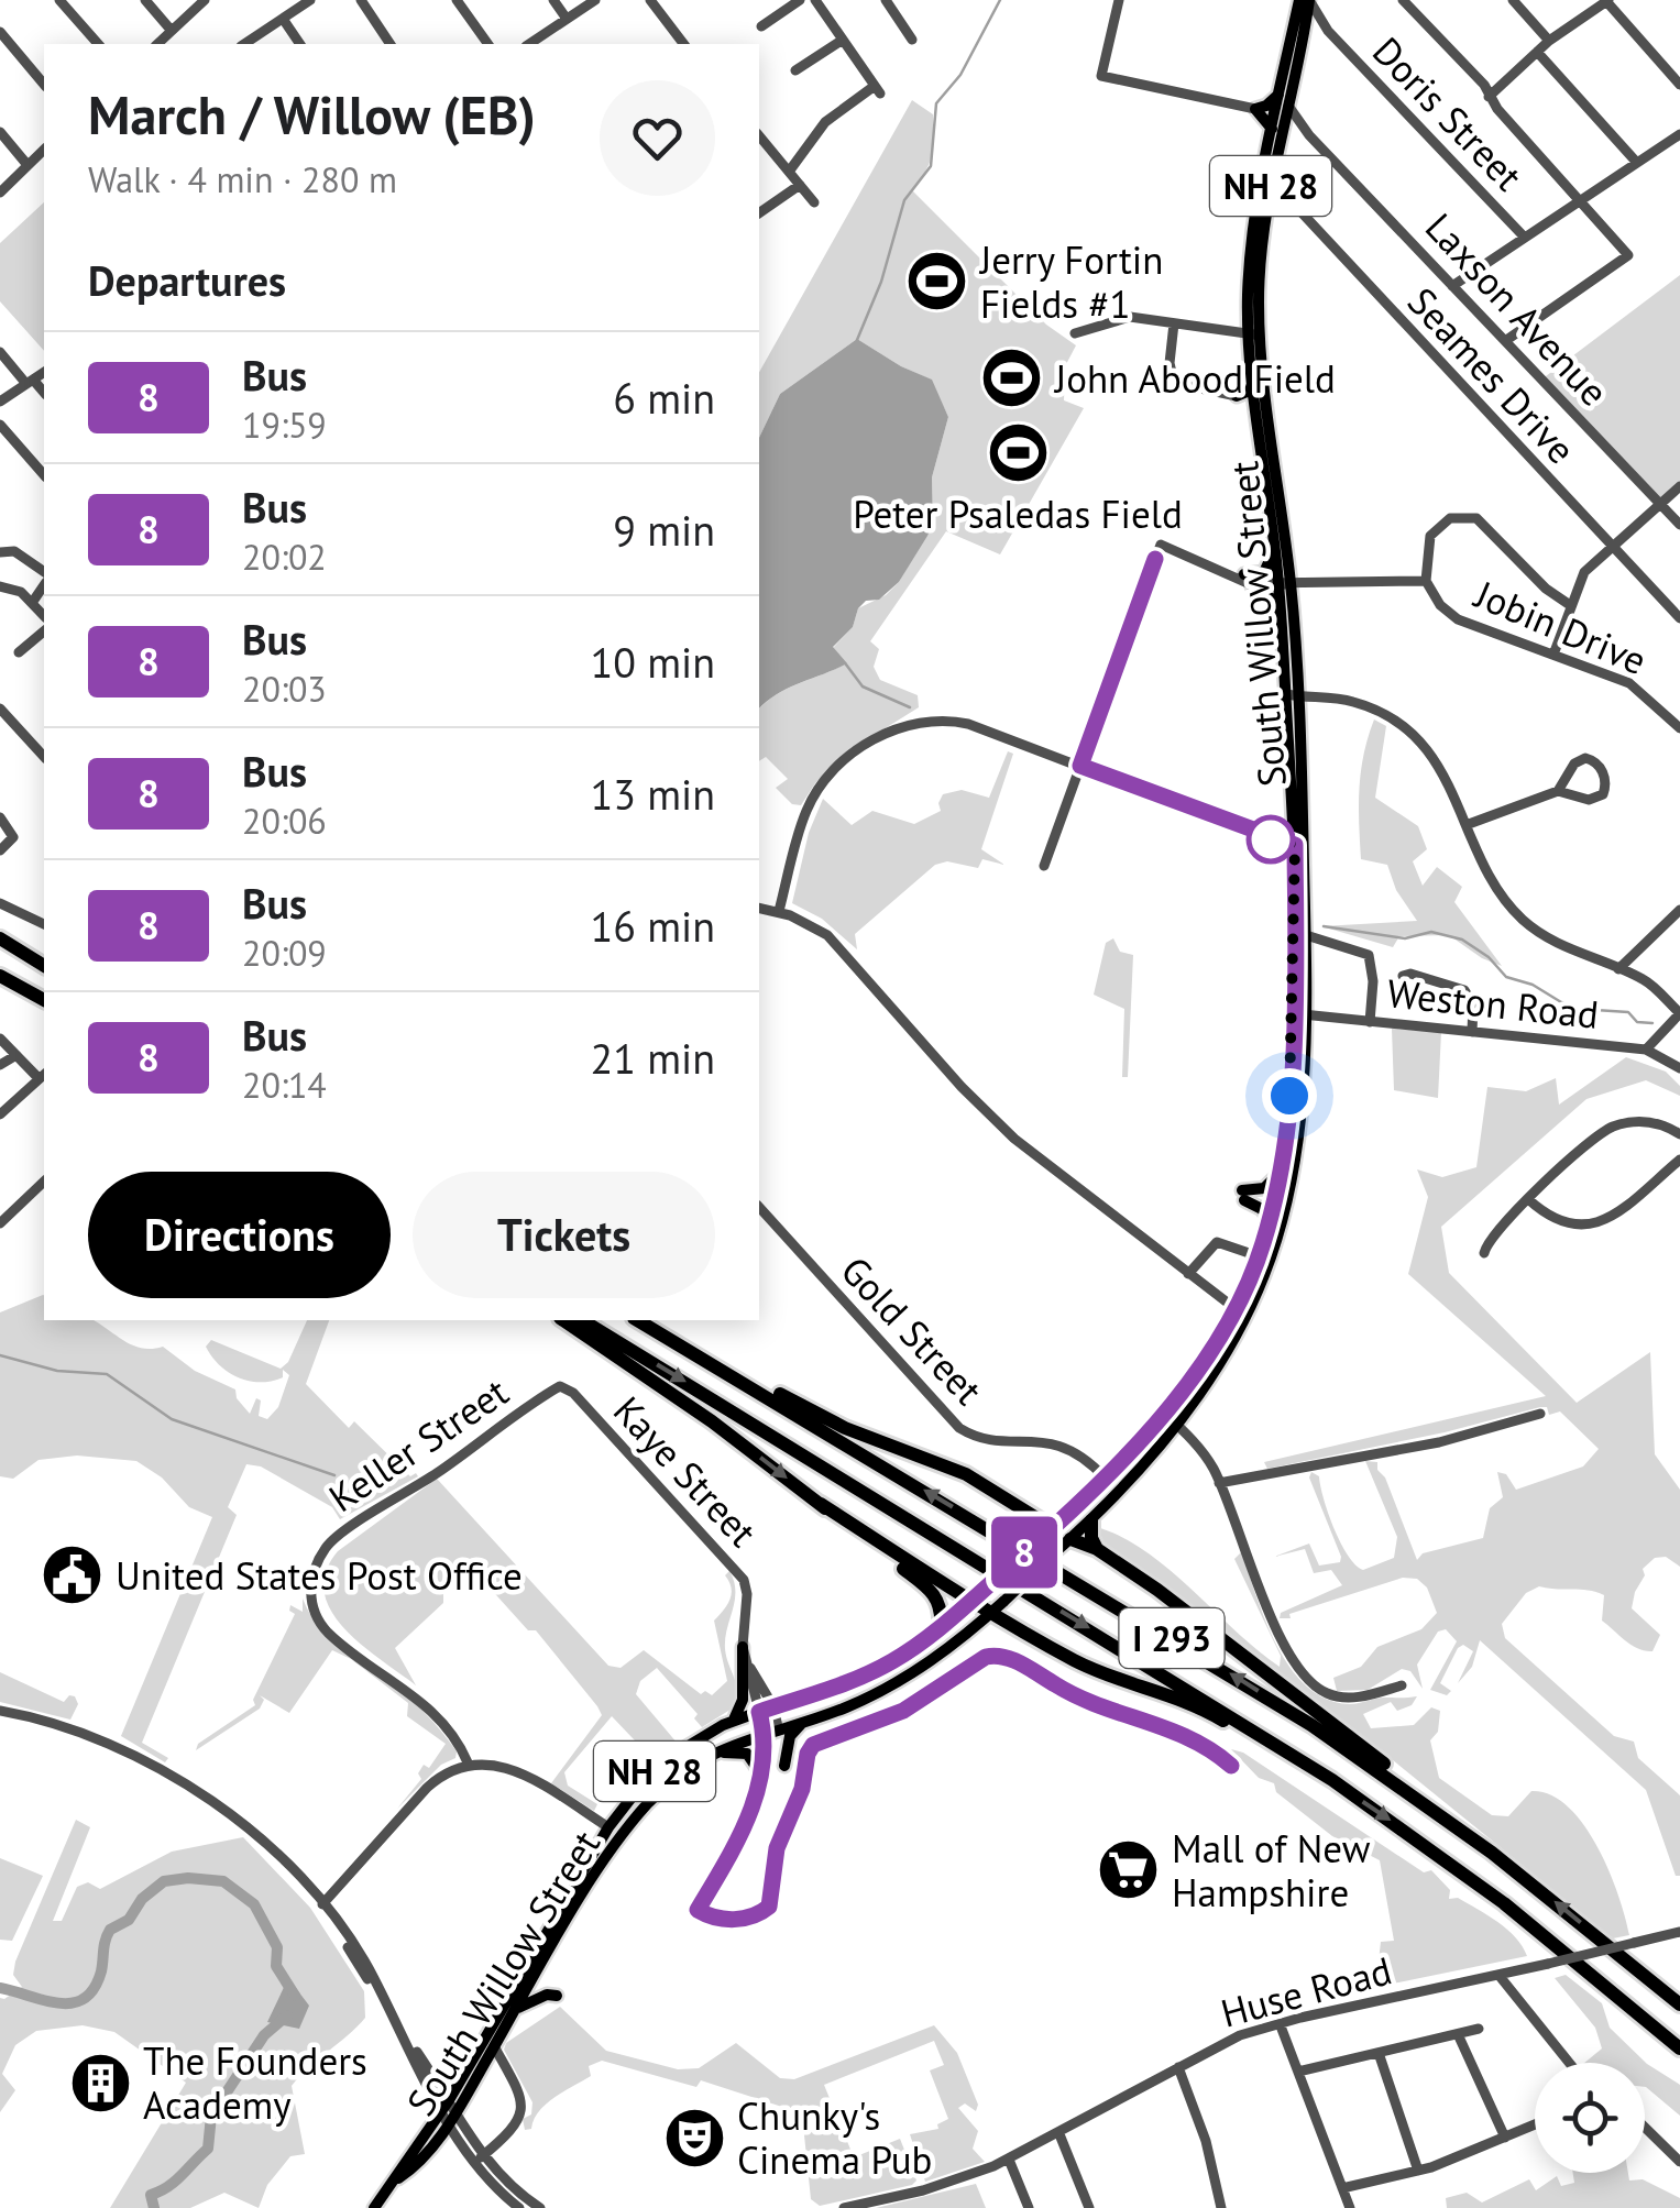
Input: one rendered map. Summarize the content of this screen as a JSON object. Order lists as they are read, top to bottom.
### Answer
{
  "streets": {
    "highway": ["I 293"],
    "main road": ["NH 28", "South Willow Street"],
    "street": [
      "Doris Street",
      "Laxson Avenue",
      "Seames Drive",
      "Jobin Drive",
      "Weston Road",
      "Gold Street",
      "Keller Street",
      "Kaye Street",
      "Huse Road"
    ]
  },
  "crossings": [
    ["Doris Street", "South Willow Street"],
    ["Laxson Avenue", "South Willow Street"],
    ["Seames Drive", "South Willow Street"],
    ["South Willow Street", "Jobin Drive"],
    ["South Willow Street", "Weston Road"],
    ["South Willow Street", "Gold Street"],
    ["South Willow Street", "Kaye Street"],
    ["Keller Street", "Kaye Street"]
  ],
  "places": {
    "sports": ["Jerry Fortin Fields #1", "John Abood Field", "Peter Psaledas Field"],
    "public building": ["United States Post Office"],
    "supermarket": ["Mall of New Hampshire"],
    "building": ["The Founders Academy"],
    "theatre": ["Chunky's Cinema Pub"]
  },
  "lines": ["bus line 8"],
  "page": {
    "on_map": "8",
    "heading": [
      ["March / Willow (EB)", "Walk · 4 min · 280 m"],
      "Departures"
    ],
    "list": [
      {
        "mark": "8",
        "name": "Bus",
        "note": "19:59",
        "value": "6 min"
      },
      {
        "mark": "8",
        "name": "Bus",
        "note": "20:02",
        "value": "9 min"
      },
      {
        "mark": "8",
        "name": "Bus",
        "note": "20:03",
        "value": "10 min"
      },
      {
        "mark": "8",
        "name": "Bus",
        "note": "20:06",
        "value": "13 min"
      },
      {
        "mark": "8",
        "name": "Bus",
        "note": "20:09",
        "value": "16 min"
      },
      {
        "mark": "8",
        "name": "Bus",
        "note": "20:14",
        "value": "21 min"
      }
    ],
    "buttons": ["Directions", "Tickets"]
  }
}
